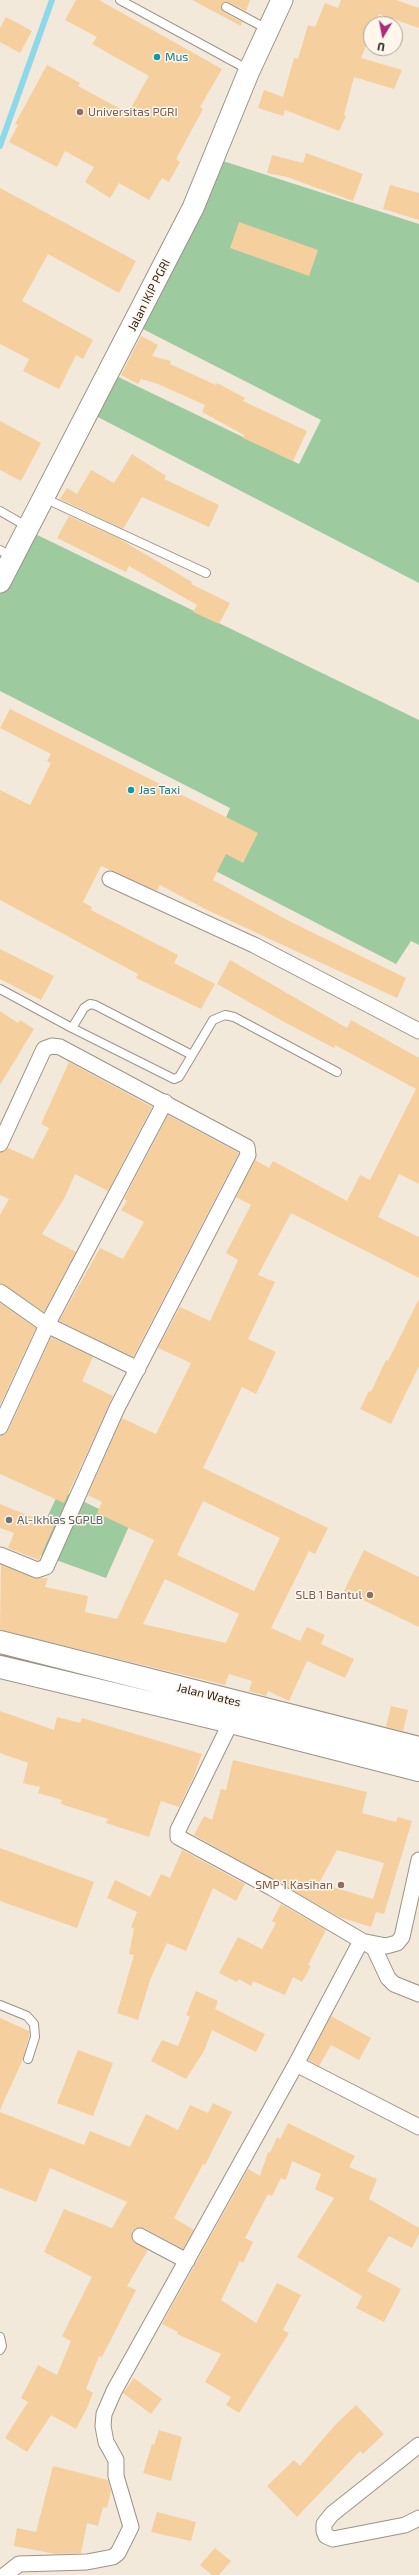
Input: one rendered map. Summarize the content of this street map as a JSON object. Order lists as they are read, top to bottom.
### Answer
{
  "streets": {
    "main road": ["Jalan IKIP PGRI", "Jalan Wates"]
  },
  "places": [
    "Mus",
    "Universitas PGRI",
    "Jas Taxi",
    "Al-Ikhlas SGPLB",
    "SLB 1 Bantul",
    "SMP 1 Kasihan"
  ],
  "north": "bottom"
}
